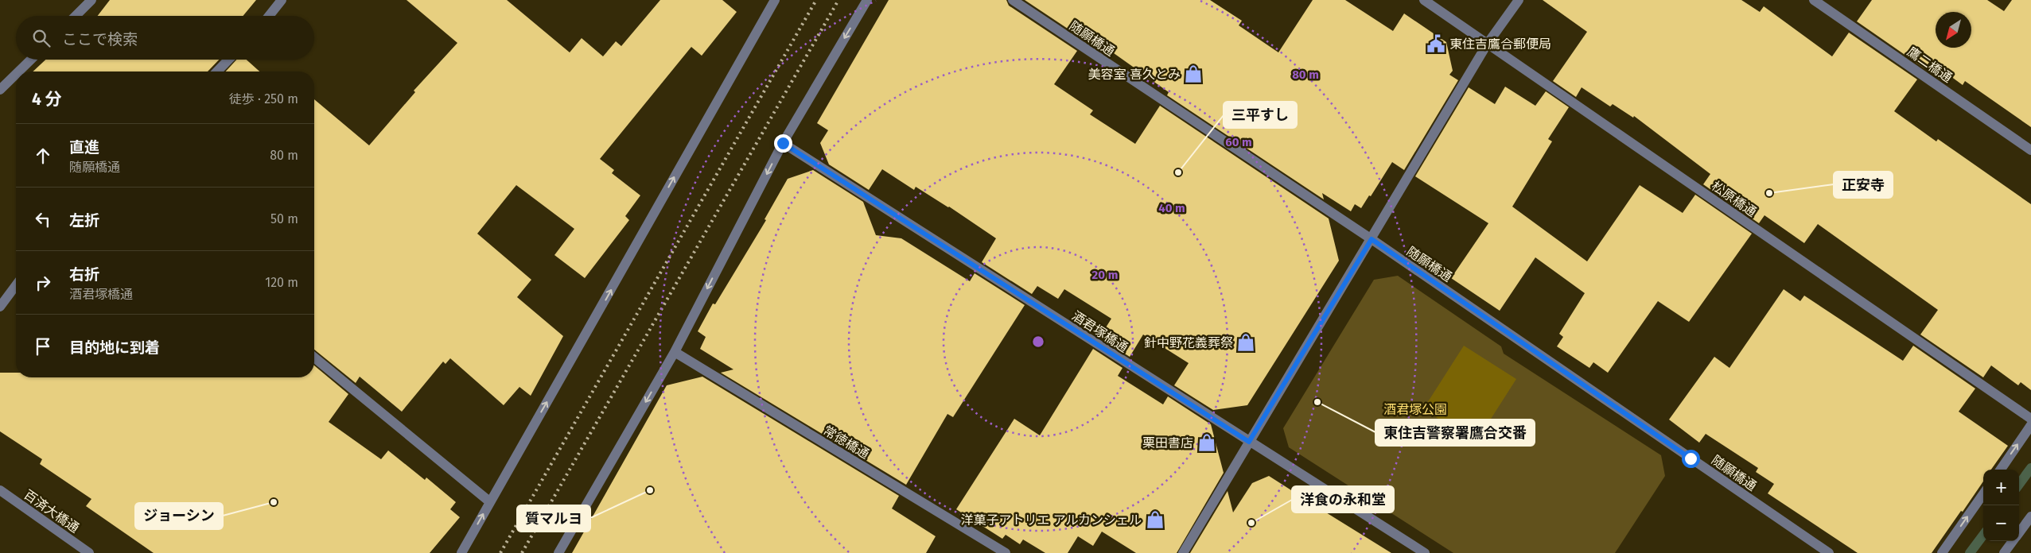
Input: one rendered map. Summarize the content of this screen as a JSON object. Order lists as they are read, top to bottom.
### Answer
{
  "streets": {
    "street": [
      "随願橋通",
      "鷹二橋通",
      "松原橋通",
      "酒君塚橋通",
      "常徳橋通",
      "百済大橋通"
    ]
  },
  "parks": ["酒君塚公園"],
  "places": {
    "public building": ["東住吉鷹合郵便局"],
    "shop": [
      "美容室 喜久とみ",
      "針中野花義葬祭",
      "栗田書店",
      "洋菓子アトリエ アルカンシェル"
    ],
    "other": [
      "三平すし",
      "正安寺",
      "東住吉警察署鷹合交番",
      "質マルヨ",
      "ジョーシン",
      "洋食の永和堂"
    ]
  },
  "north": "bottom left",
  "page": {
    "search": "ここで検索",
    "heading": ["4 分", "徒歩 · 250 m"],
    "list": [
      ["直進", "随願橋通", "80 m"],
      ["左折", "50 m"],
      ["右折", "酒君塚橋通", "120 m"],
      "目的地に到着"
    ],
    "map_buttons": ["+", "−"]
  },
  "rings": [
    "80 m",
    "60 m",
    "40 m",
    "20 m"
  ]
}
